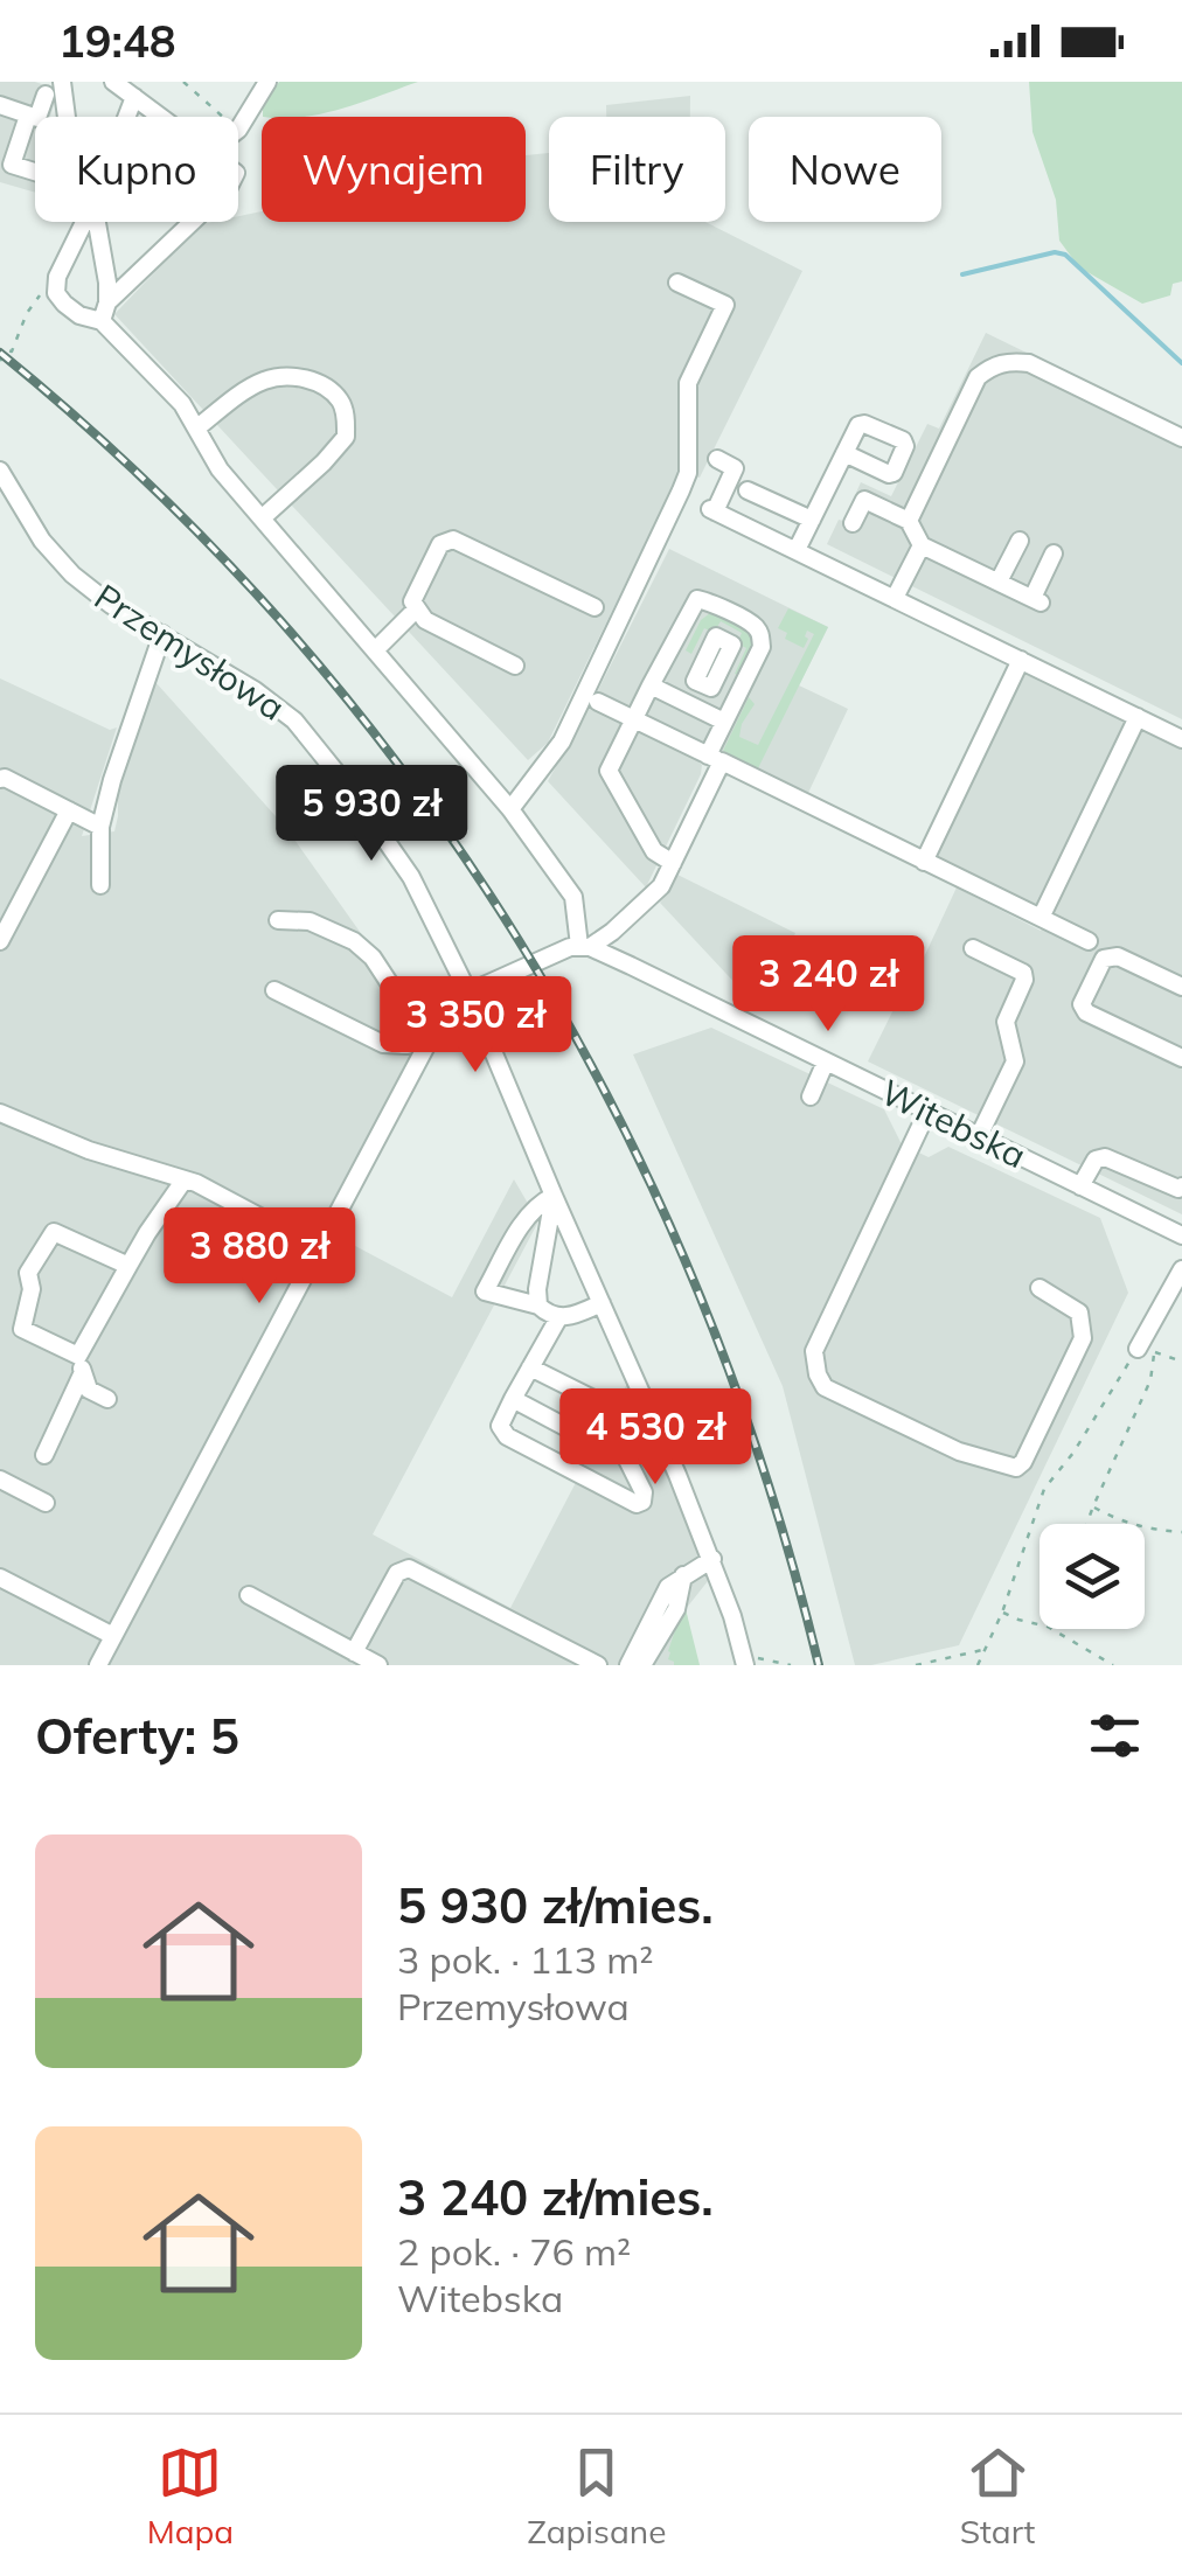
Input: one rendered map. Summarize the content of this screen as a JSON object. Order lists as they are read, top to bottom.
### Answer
{
  "streets": {
    "street": ["Przemysłowa", "Witebska"]
  },
  "page": {
    "status": "19:48",
    "chip": [
      "Kupno",
      "Wynajem",
      "Filtry",
      "Nowe"
    ],
    "price": [
      "5 930 zł",
      "3 240 zł",
      "3 350 zł",
      "3 880 zł",
      "4 530 zł"
    ],
    "heading": "Oferty: 5",
    "list": [
      {
        "name": "5 930 zł/mies.",
        "note": "3 pok. · 113 m² · Przemysłowa"
      },
      {
        "name": "3 240 zł/mies.",
        "note": "2 pok. · 76 m² · Witebska"
      }
    ],
    "tabs": ["Mapa", "Zapisane", "Start"]
  }
}
